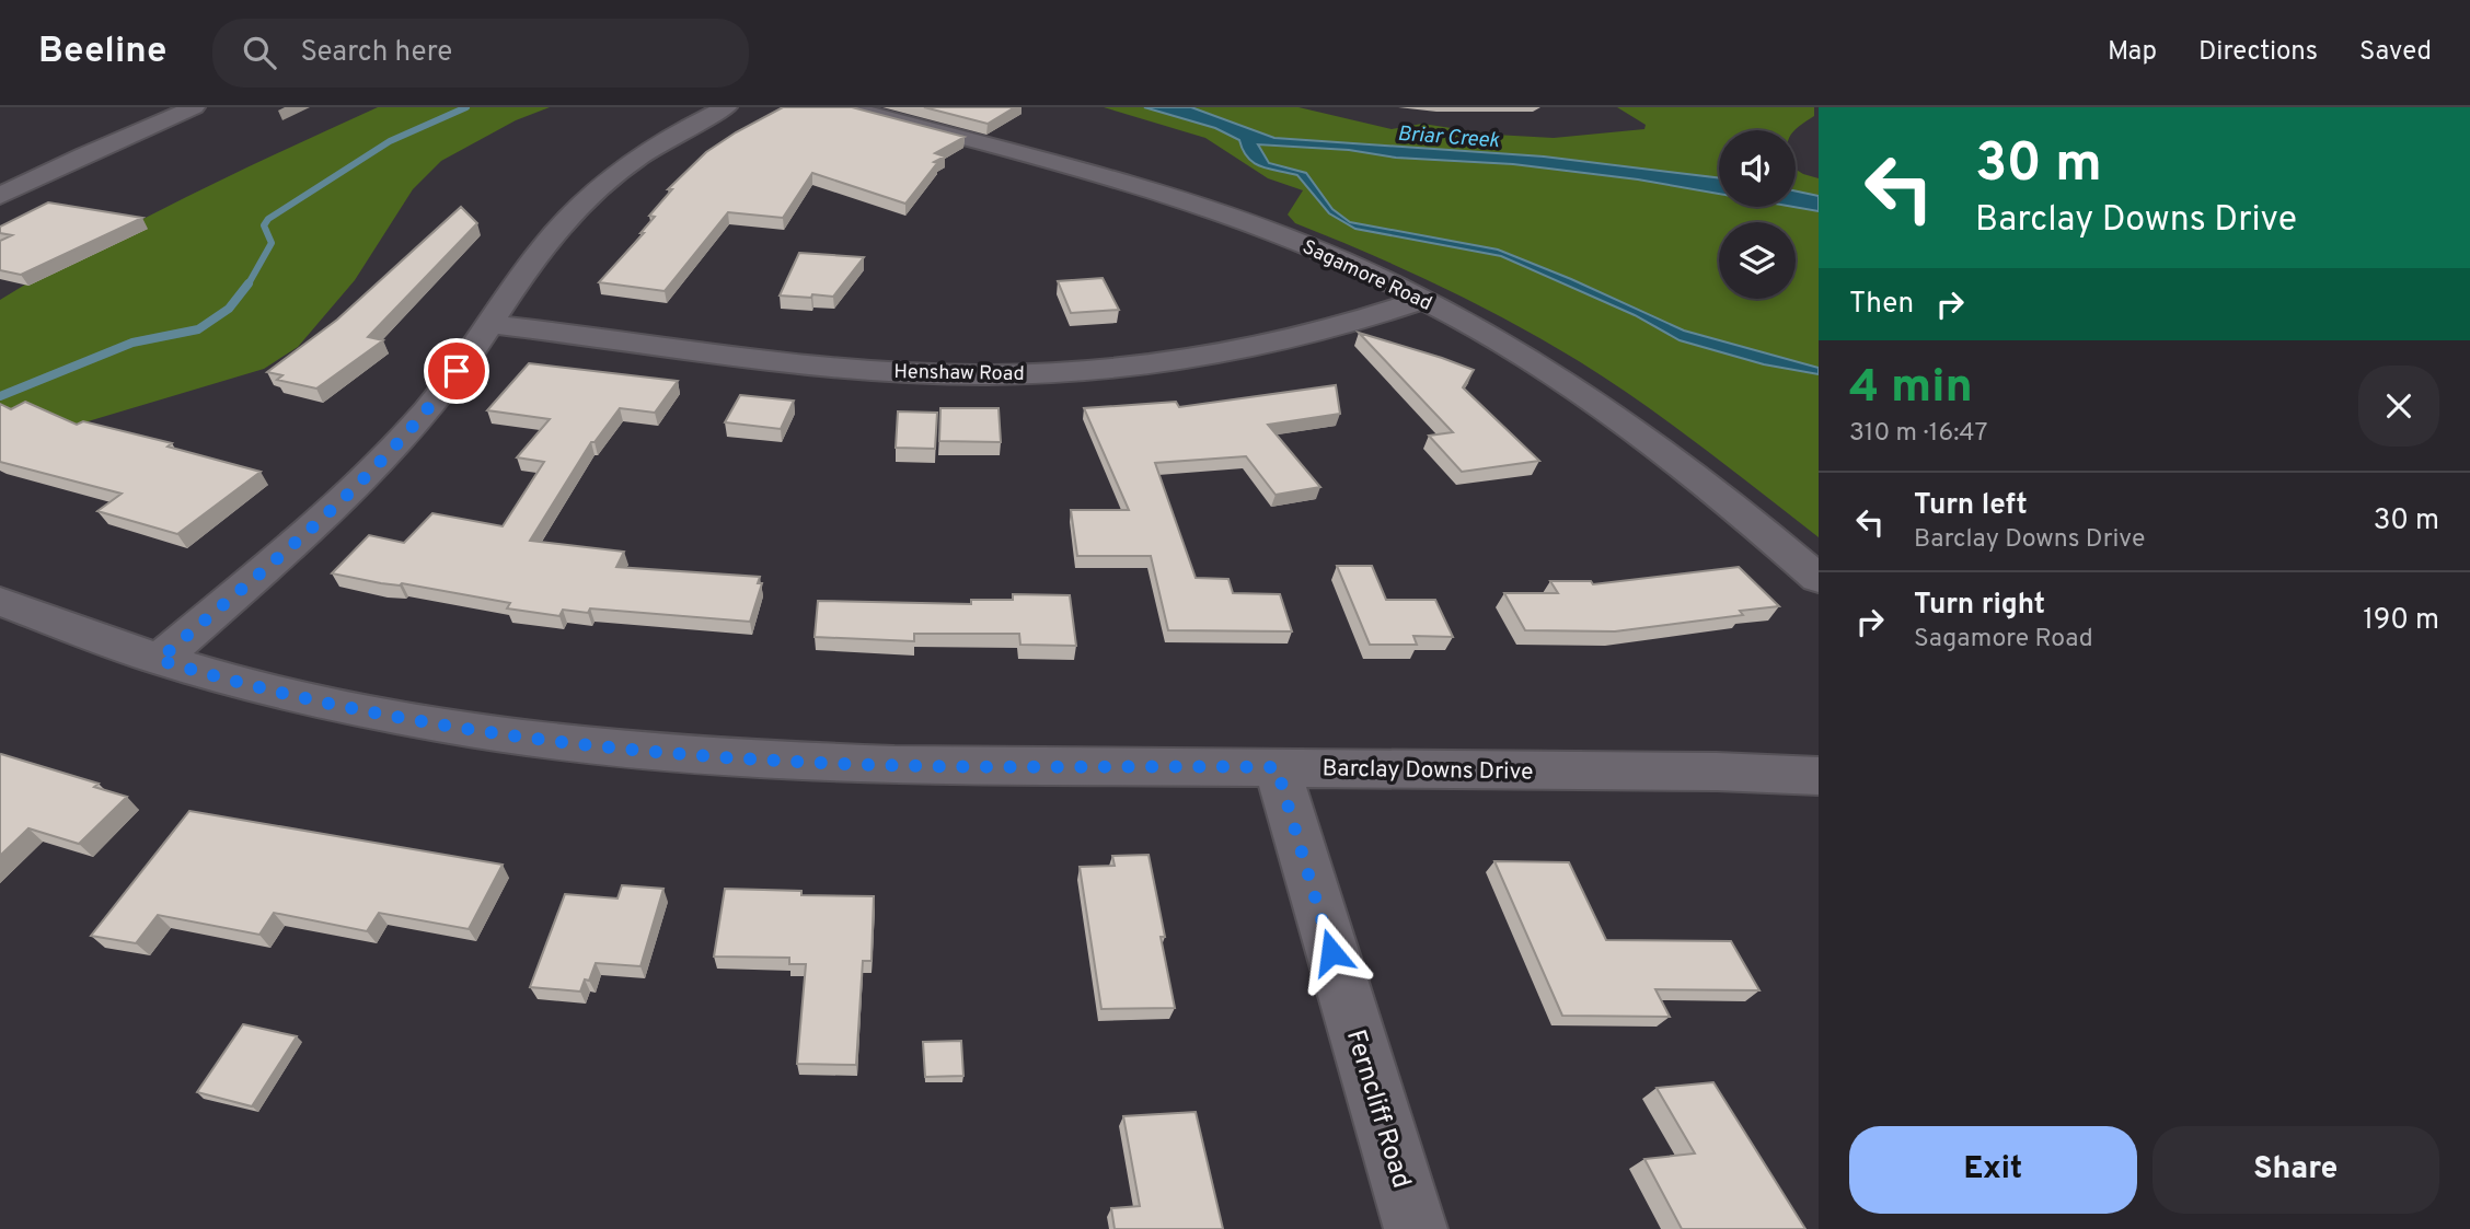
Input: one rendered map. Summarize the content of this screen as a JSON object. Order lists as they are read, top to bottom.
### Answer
{
  "streets": {
    "street": [
      "Sagamore Road",
      "Henshaw Road",
      "Barclay Downs Drive",
      "Ferncliff Road"
    ]
  },
  "crossings": [
    ["Sagamore Road", "Henshaw Road"],
    ["Barclay Downs Drive", "Ferncliff Road"]
  ],
  "water": ["Briar Creek"],
  "page": {
    "header": "Beeline",
    "search": "Search here",
    "nav": ["Map", "Directions", "Saved"],
    "turn": ["30 m", "Barclay Downs Drive"],
    "then": "Then",
    "heading": ["4 min", "310 m · 16:47"],
    "list": [
      {
        "name": "Turn left",
        "note": "Barclay Downs Drive",
        "value": "30 m"
      },
      {
        "name": "Turn right",
        "note": "Sagamore Road",
        "value": "190 m"
      }
    ],
    "buttons": ["Exit", "Share"]
  }
}
